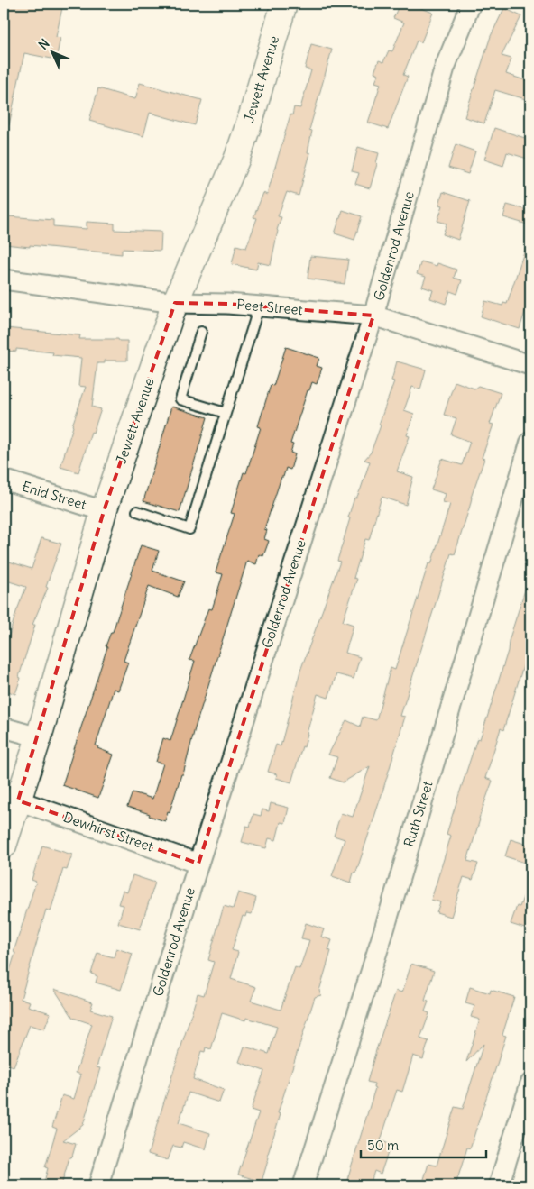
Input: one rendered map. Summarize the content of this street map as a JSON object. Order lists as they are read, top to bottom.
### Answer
{
  "streets": {
    "main road": ["Jewett Avenue"],
    "street": [
      "Goldenrod Avenue",
      "Peet Street",
      "Enid Street",
      "Ruth Street",
      "Dewhirst Street"
    ]
  },
  "crossings": [
    ["Jewett Avenue", "Peet Street"],
    ["Jewett Avenue", "Enid Street"],
    ["Jewett Avenue", "Dewhirst Street"],
    ["Goldenrod Avenue", "Peet Street"],
    ["Goldenrod Avenue", "Dewhirst Street"]
  ],
  "scale_bar": "50 m",
  "north": "top left"
}
